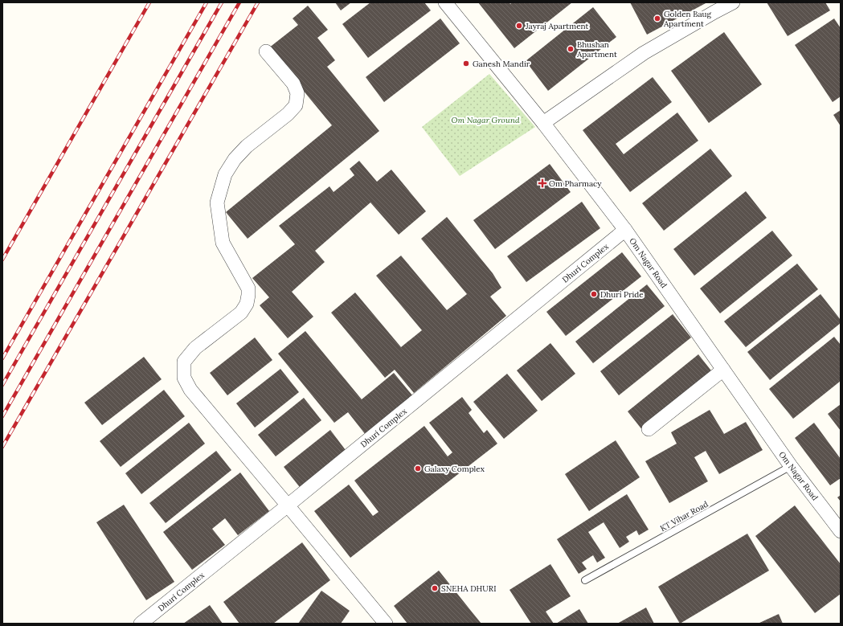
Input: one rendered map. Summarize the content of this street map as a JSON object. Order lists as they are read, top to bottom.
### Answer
{
  "streets": {
    "street": ["Dhuri Complex", "Om Nagar Road"],
    "lane": ["KT Vihar Road"]
  },
  "crossings": [
    ["Dhuri Complex", "Om Nagar Road"],
    ["Om Nagar Road", "KT Vihar Road"]
  ],
  "parks": ["Om Nagar Ground"],
  "places": {
    "other": [
      "Golden Baug Apartment",
      "Jayraj Apartment",
      "Bhushan Apartment",
      "Ganesh Mandir",
      "Dhuri Pride",
      "Galaxy Complex",
      "SNEHA DHURI"
    ],
    "health": ["Om Pharmacy"]
  }
}
